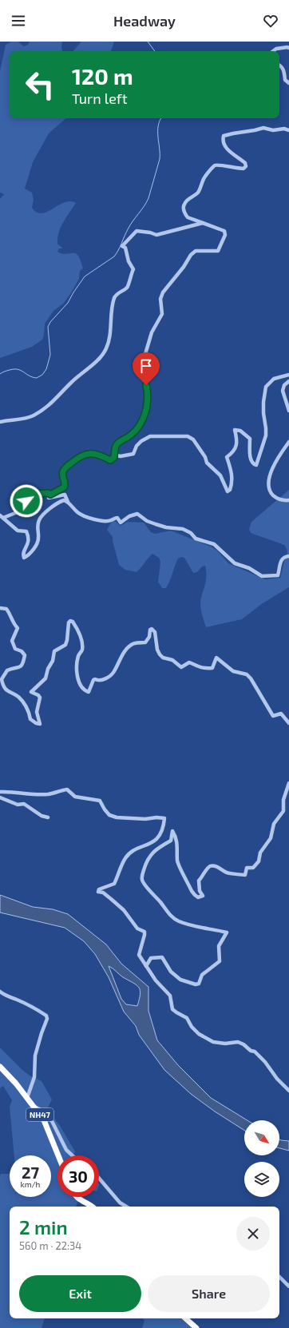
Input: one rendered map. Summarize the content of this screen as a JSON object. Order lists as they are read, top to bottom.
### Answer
{
  "streets": {
    "highway": ["NH47"]
  },
  "north": "bottom right",
  "page": {
    "header": "Headway",
    "turn": ["120 m", "Turn left"],
    "speed": "27 km/h",
    "limit": "30",
    "heading": ["2 min", "560 m · 22:34"],
    "buttons": ["Exit", "Share"]
  }
}
